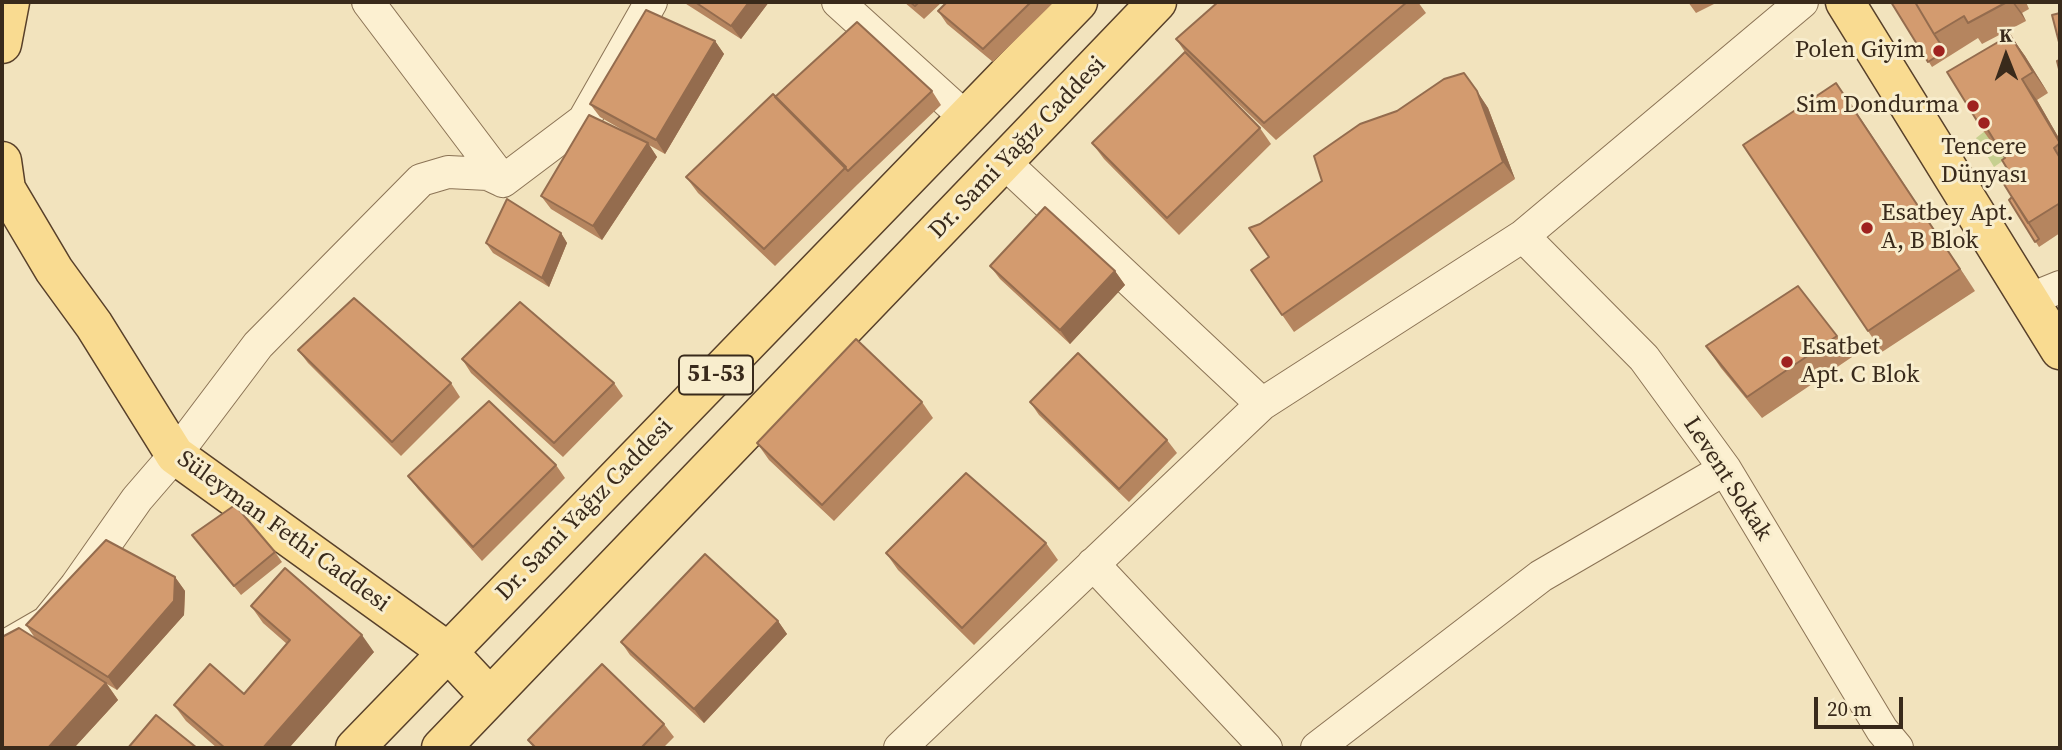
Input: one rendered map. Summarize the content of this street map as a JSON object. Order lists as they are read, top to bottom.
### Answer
{
  "streets": {
    "main road": ["Dr. Sami Yağız Caddesi", "51-53", "Süleyman Fethi Caddesi"],
    "street": ["Levent Sokak"]
  },
  "crossings": [
    ["Dr. Sami Yağız Caddesi", "Süleyman Fethi Caddesi"]
  ],
  "places": [
    "Polen Giyim",
    "Sim Dondurma",
    "Tencere Dünyası",
    "Esatbey Apt. A, B Blok",
    "Esatbet Apt. C Blok"
  ],
  "scale_bar": "20 m",
  "north": "top"
}
